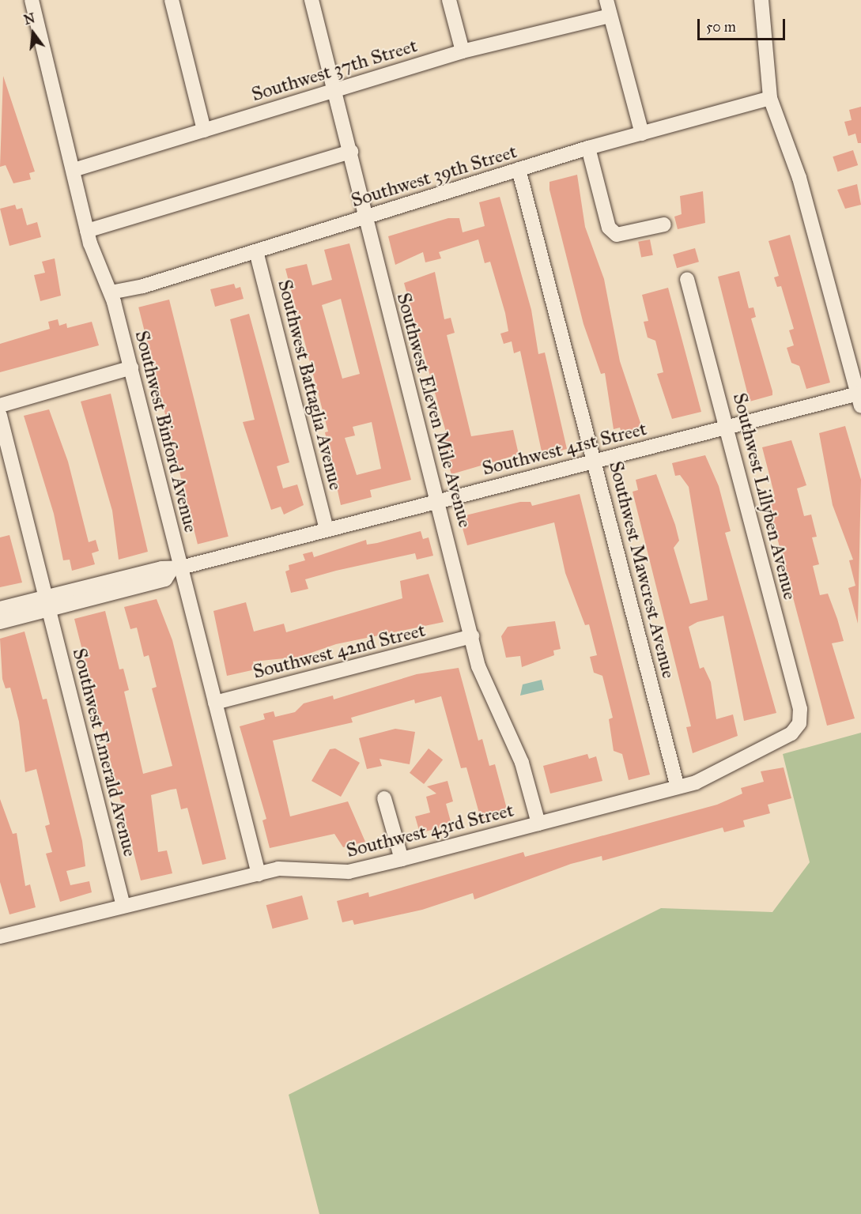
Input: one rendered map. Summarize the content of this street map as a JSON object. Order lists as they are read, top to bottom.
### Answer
{
  "streets": {
    "street": [
      "Southwest 37th Street",
      "Southwest 39th Street",
      "Southwest Battaglia Avenue",
      "Southwest Eleven Mile Avenue",
      "Southwest Binford Avenue",
      "Southwest 41st Street",
      "Southwest Lillyben Avenue",
      "Southwest Mawcrest Avenue",
      "Southwest 42nd Street",
      "Southwest Emerald Avenue",
      "Southwest 43rd Street"
    ]
  },
  "crossings": [
    ["Southwest 37th Street", "Southwest Eleven Mile Avenue"],
    ["Southwest 37th Street", "Southwest Binford Avenue"],
    ["Southwest 39th Street", "Southwest Battaglia Avenue"],
    ["Southwest 39th Street", "Southwest Eleven Mile Avenue"],
    ["Southwest 39th Street", "Southwest Binford Avenue"],
    ["Southwest 39th Street", "Southwest Mawcrest Avenue"],
    ["Southwest Battaglia Avenue", "Southwest 41st Street"],
    ["Southwest Eleven Mile Avenue", "Southwest 41st Street"],
    ["Southwest Eleven Mile Avenue", "Southwest 42nd Street"],
    ["Southwest Eleven Mile Avenue", "Southwest 43rd Street"],
    ["Southwest Binford Avenue", "Southwest 41st Street"],
    ["Southwest Binford Avenue", "Southwest 42nd Street"],
    ["Southwest Binford Avenue", "Southwest 43rd Street"],
    ["Southwest 41st Street", "Southwest Lillyben Avenue"],
    ["Southwest 41st Street", "Southwest Mawcrest Avenue"],
    ["Southwest 41st Street", "Southwest Emerald Avenue"],
    ["Southwest Lillyben Avenue", "Southwest 43rd Street"],
    ["Southwest Mawcrest Avenue", "Southwest 43rd Street"],
    ["Southwest Emerald Avenue", "Southwest 43rd Street"]
  ],
  "scale_bar": "50 m",
  "north": "top"
}
